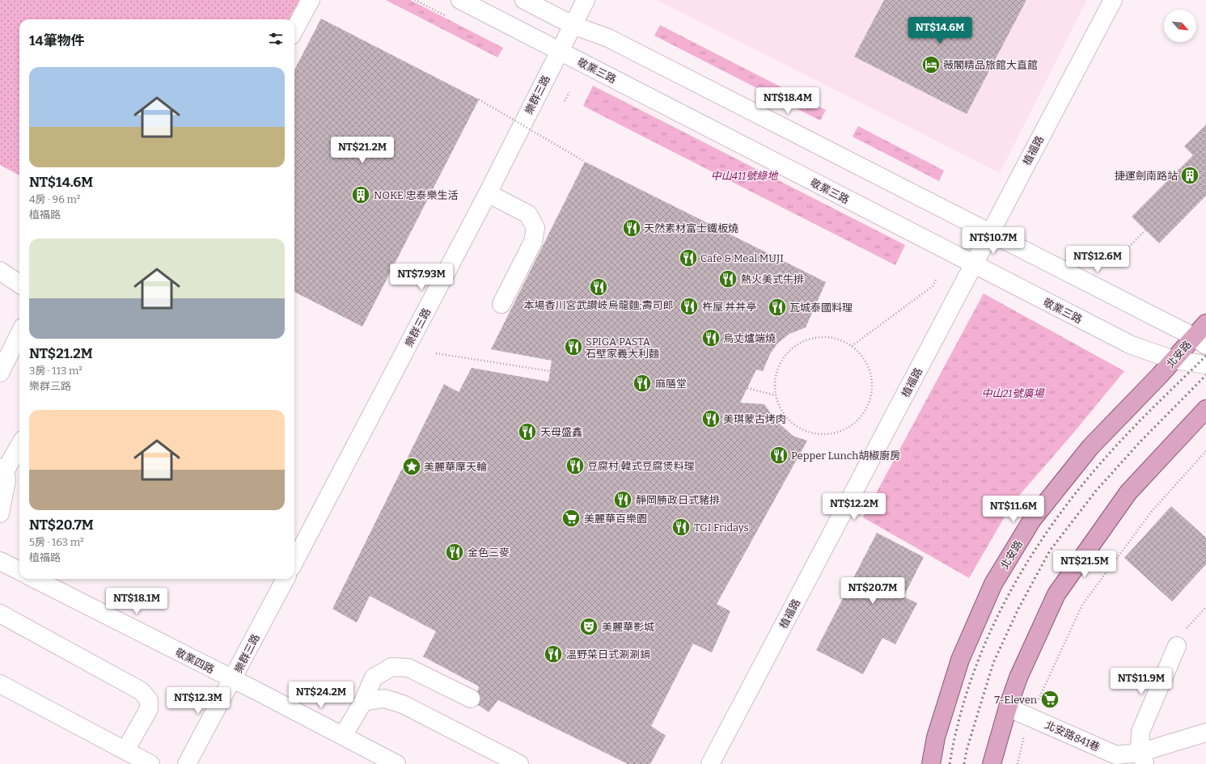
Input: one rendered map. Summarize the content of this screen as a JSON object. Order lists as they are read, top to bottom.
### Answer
{
  "streets": {
    "main road": ["北安路"],
    "street": [
      "敬業三路",
      "樂群三路",
      "植福路",
      "敬業四路",
      "北安路841巷"
    ]
  },
  "crossings": [
    ["敬業三路", "樂群三路"],
    ["敬業三路", "植福路"],
    ["敬業三路", "北安路"],
    ["樂群三路", "敬業四路"]
  ],
  "parks": ["中山411號綠地", "中山21號廣場"],
  "places": {
    "hotel": ["薇閣精品旅館大直館"],
    "building": ["捷運劍南路站", "NOKE 忠泰樂生活"],
    "restaurant": [
      "天然素材富士鐵板燒",
      "Cafe & Meal MUJI",
      "熱火美式牛排",
      "本場香川宮武讃岐烏龍麵;壽司郎",
      "杵屋 丼丼亭",
      "瓦城泰國料理",
      "鳥丈爐端燒",
      "SPIGA PASTA 石壁家義大利麵",
      "麻膳堂",
      "美琪蒙古烤肉",
      "天母盛鑫",
      "Pepper Lunch胡椒廚房",
      "豆腐村 韓式豆腐煲料理",
      "靜岡勝政日式豬排",
      "TGI Fridays",
      "金色三麥",
      "溫野菜日式涮涮鍋"
    ],
    "place": ["美麗華摩天輪"],
    "supermarket": ["美麗華百樂園", "7-Eleven"],
    "theatre": ["美麗華影城"]
  },
  "north": "bottom right",
  "page": {
    "price": [
      "NT$14.6M",
      "NT$18.4M",
      "NT$21.2M",
      "NT$10.7M",
      "NT$12.6M",
      "NT$7.93M",
      "NT$12.2M",
      "NT$11.6M",
      "NT$21.5M",
      "NT$20.7M",
      "NT$18.1M",
      "NT$11.9M",
      "NT$24.2M",
      "NT$12.3M"
    ],
    "heading": "14筆物件",
    "list": [
      {
        "name": "NT$14.6M",
        "note": "4房 · 96 m² · 植福路"
      },
      {
        "name": "NT$21.2M",
        "note": "3房 · 113 m² · 樂群三路"
      },
      {
        "name": "NT$20.7M",
        "note": "5房 · 163 m² · 植福路"
      }
    ]
  }
}
